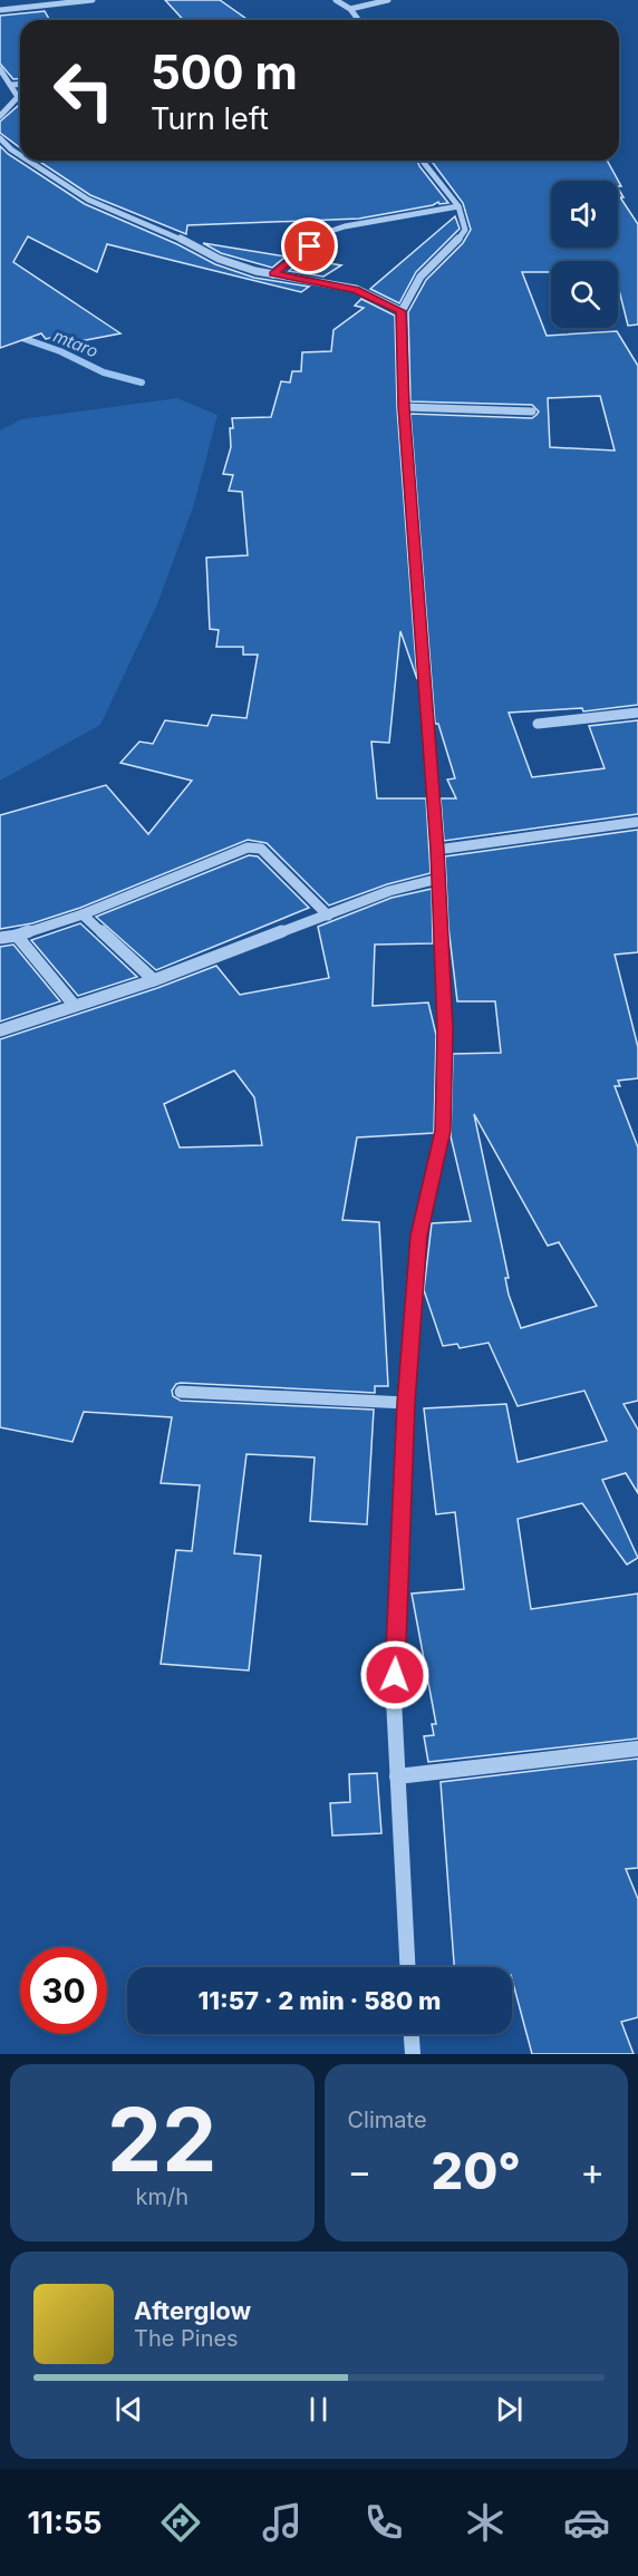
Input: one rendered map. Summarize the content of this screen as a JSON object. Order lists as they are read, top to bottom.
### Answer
{
  "water": ["mtaro"],
  "page": {
    "turn": ["500 m", "Turn left"],
    "limit": "30",
    "trip": "11:57 · 2 min · 580 m",
    "tile": [
      ["22", "km/h"],
      "Climate"
    ],
    "heat": ["−", "20°", "+"],
    "song": ["Afterglow", "The Pines"],
    "tabs": "11:55"
  }
}
